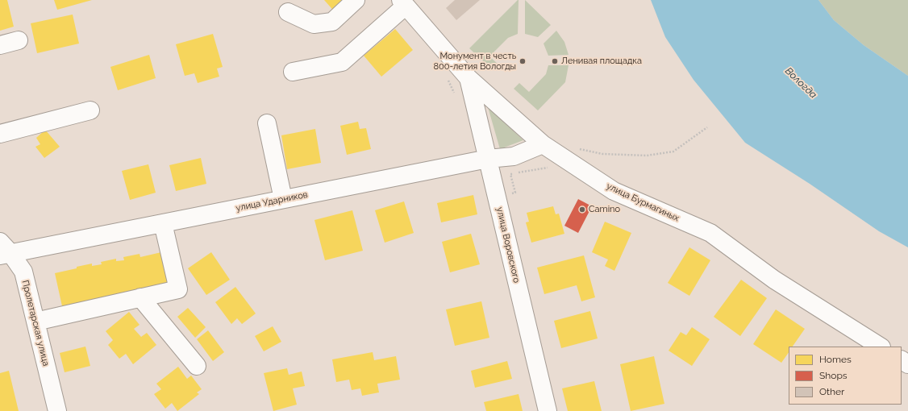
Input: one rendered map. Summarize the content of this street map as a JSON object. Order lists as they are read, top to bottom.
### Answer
{
  "streets": {
    "street": [
      "улица Ударников",
      "улица Бурмагиных",
      "улица Воровского",
      "Пролетарская улица"
    ]
  },
  "crossings": [
    ["улица Ударников", "улица Бурмагиных"],
    ["улица Ударников", "улица Воровского"],
    ["улица Ударников", "Пролетарская улица"],
    ["улица Бурмагиных", "улица Воровского"]
  ],
  "water": ["Вологда"],
  "places": ["Монумент в честь 800-летия Вологды", "Ленивая площадка", "Camino"],
  "legend": ["Homes", "Shops", "Other"]
}
